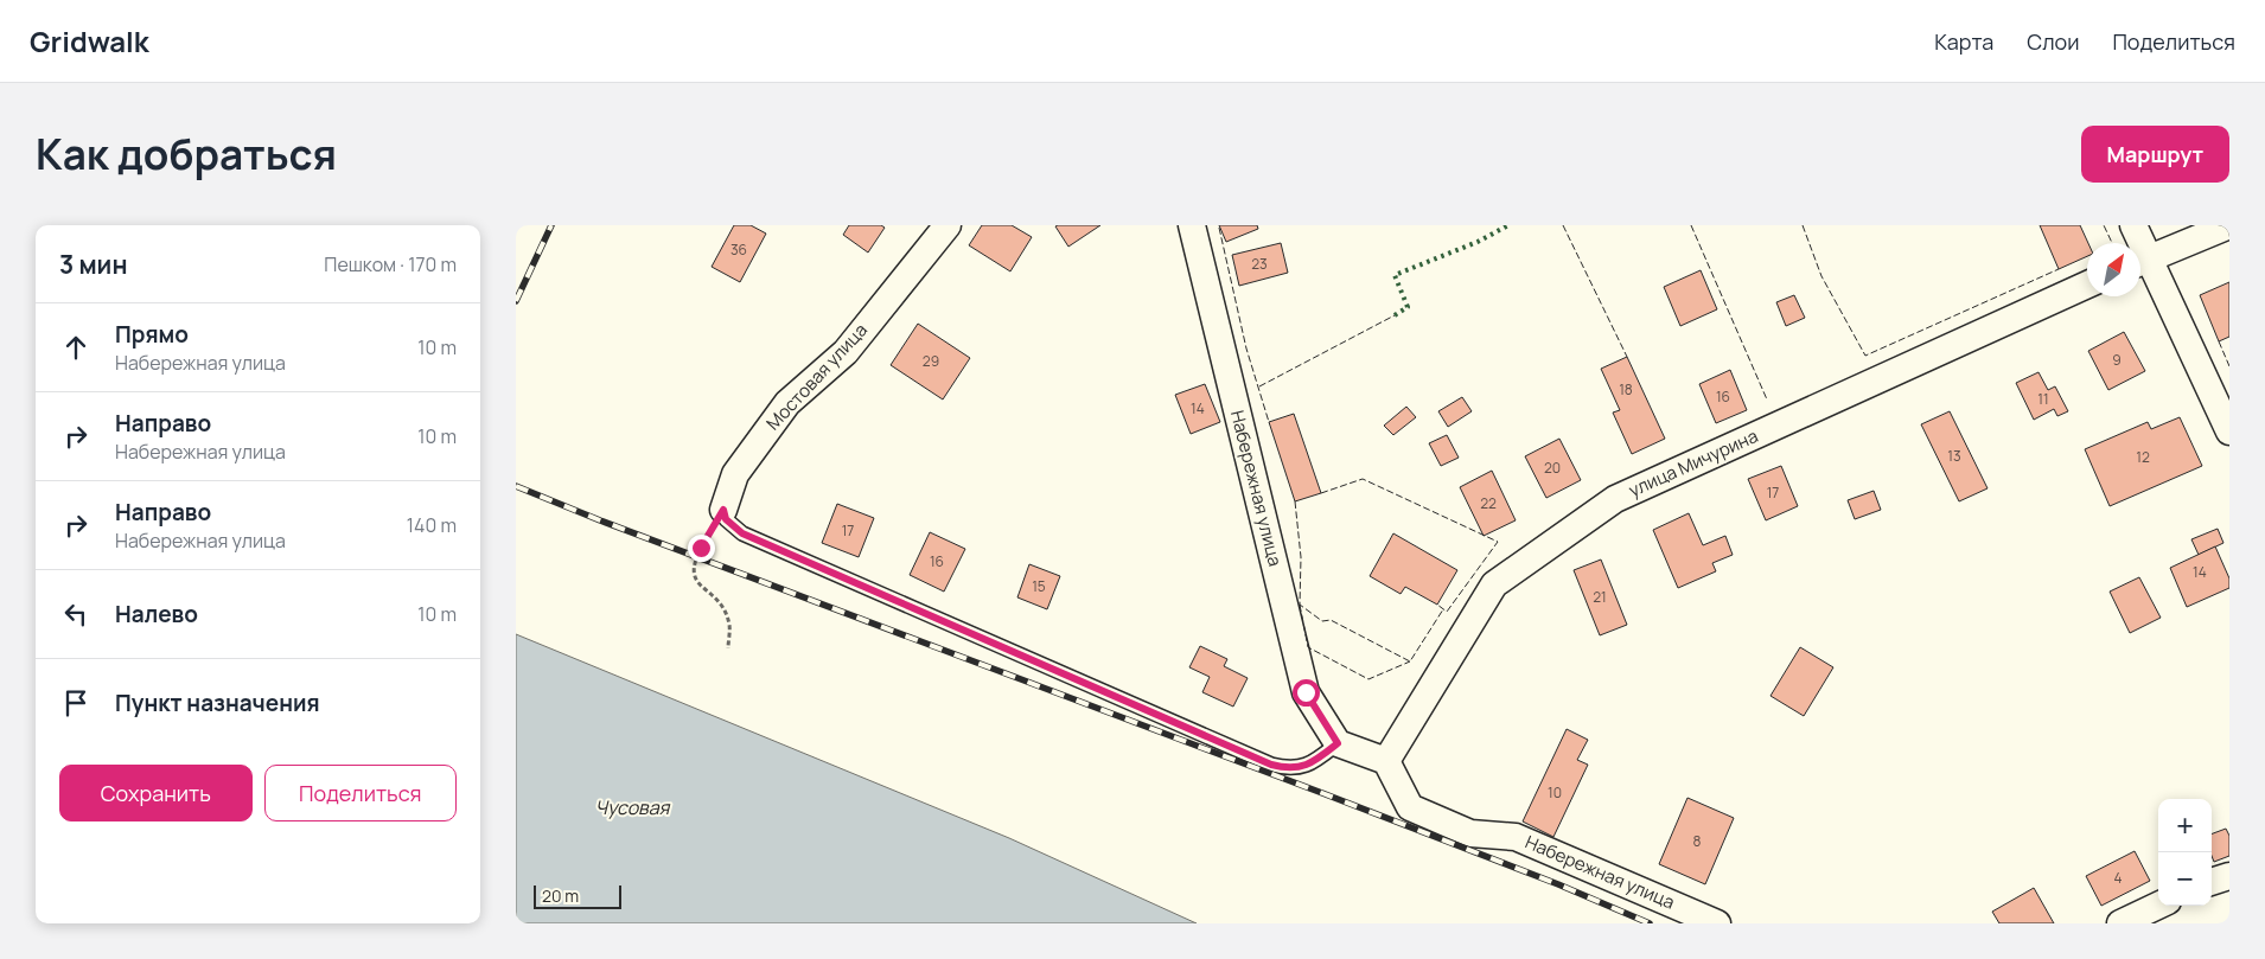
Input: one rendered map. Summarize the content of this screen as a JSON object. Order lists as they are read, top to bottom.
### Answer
{
  "streets": {
    "street": ["Мостовая улица", "улица Мичурина", "Набережная улица"]
  },
  "crossings": [
    ["улица Мичурина", "Набережная улица"]
  ],
  "water": ["Чусовая"],
  "house_numbers": [
    "36",
    "23",
    "9",
    "29",
    "18",
    "16",
    "11",
    "14",
    "13",
    "12",
    "20",
    "17",
    "22",
    "17",
    "16",
    "14",
    "15",
    "21",
    "10",
    "8",
    "4"
  ],
  "scale_bar": "20 m",
  "north": "top right",
  "page": {
    "header": "Gridwalk",
    "nav": ["Карта", "Слои", "Поделиться"],
    "title": "Как добраться",
    "buttons": [
      "Маршрут",
      ["Сохранить", "Поделиться"]
    ],
    "heading": ["3 мин", "Пешком · 170 m"],
    "list": [
      ["Прямо", "Набережная улица", "10 m"],
      ["Направо", "Набережная улица", "10 m"],
      ["Направо", "Набережная улица", "140 m"],
      ["Налево", "10 m"],
      "Пункт назначения"
    ],
    "map_buttons": ["+", "−"],
    "scale": "20 m"
  }
}
